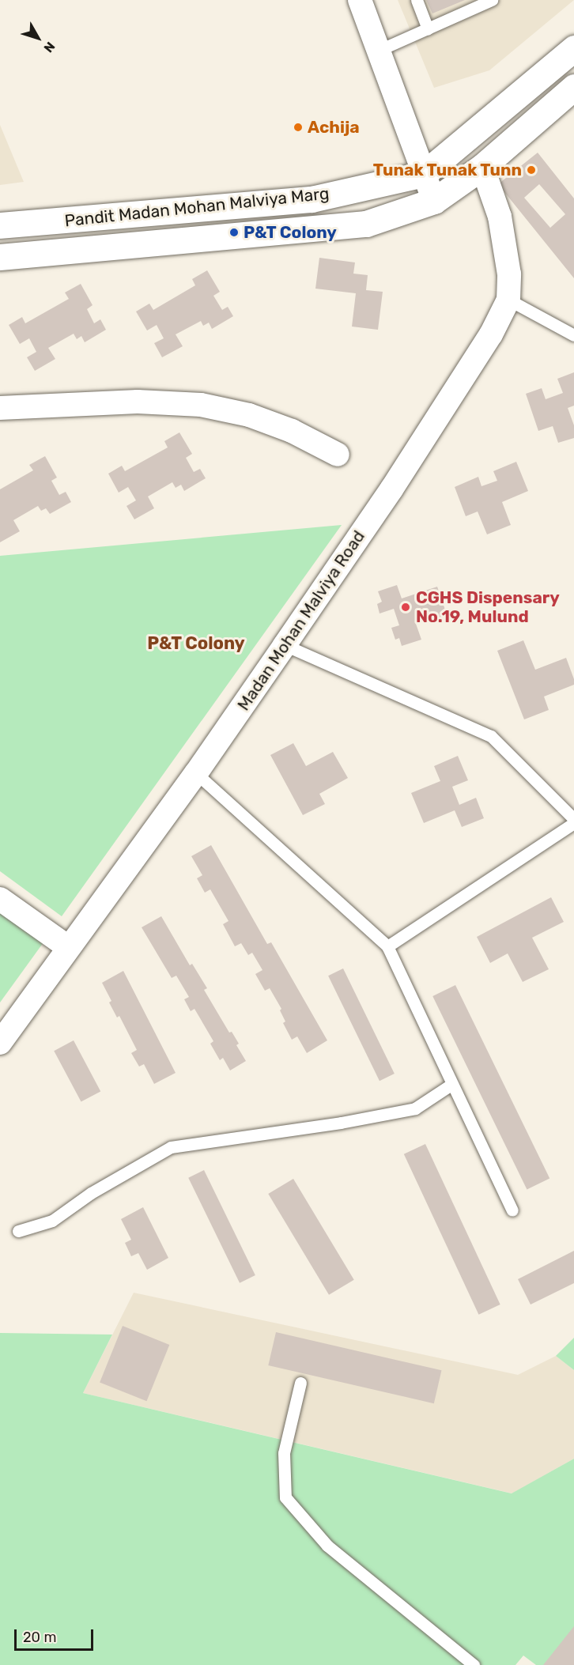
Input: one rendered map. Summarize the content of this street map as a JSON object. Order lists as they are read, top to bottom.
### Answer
{
  "streets": {
    "street": ["Pandit Madan Mohan Malviya Marg", "Madan Mohan Malviya Road"]
  },
  "crossings": [
    ["Pandit Madan Mohan Malviya Marg", "Madan Mohan Malviya Road"]
  ],
  "districts": ["P&T Colony"],
  "places": [
    "Achija",
    "Tunak Tunak Tunn",
    "P&T Colony",
    "CGHS Dispensary No.19, Mulund"
  ],
  "scale_bar": "20 m",
  "north": "bottom right"
}
